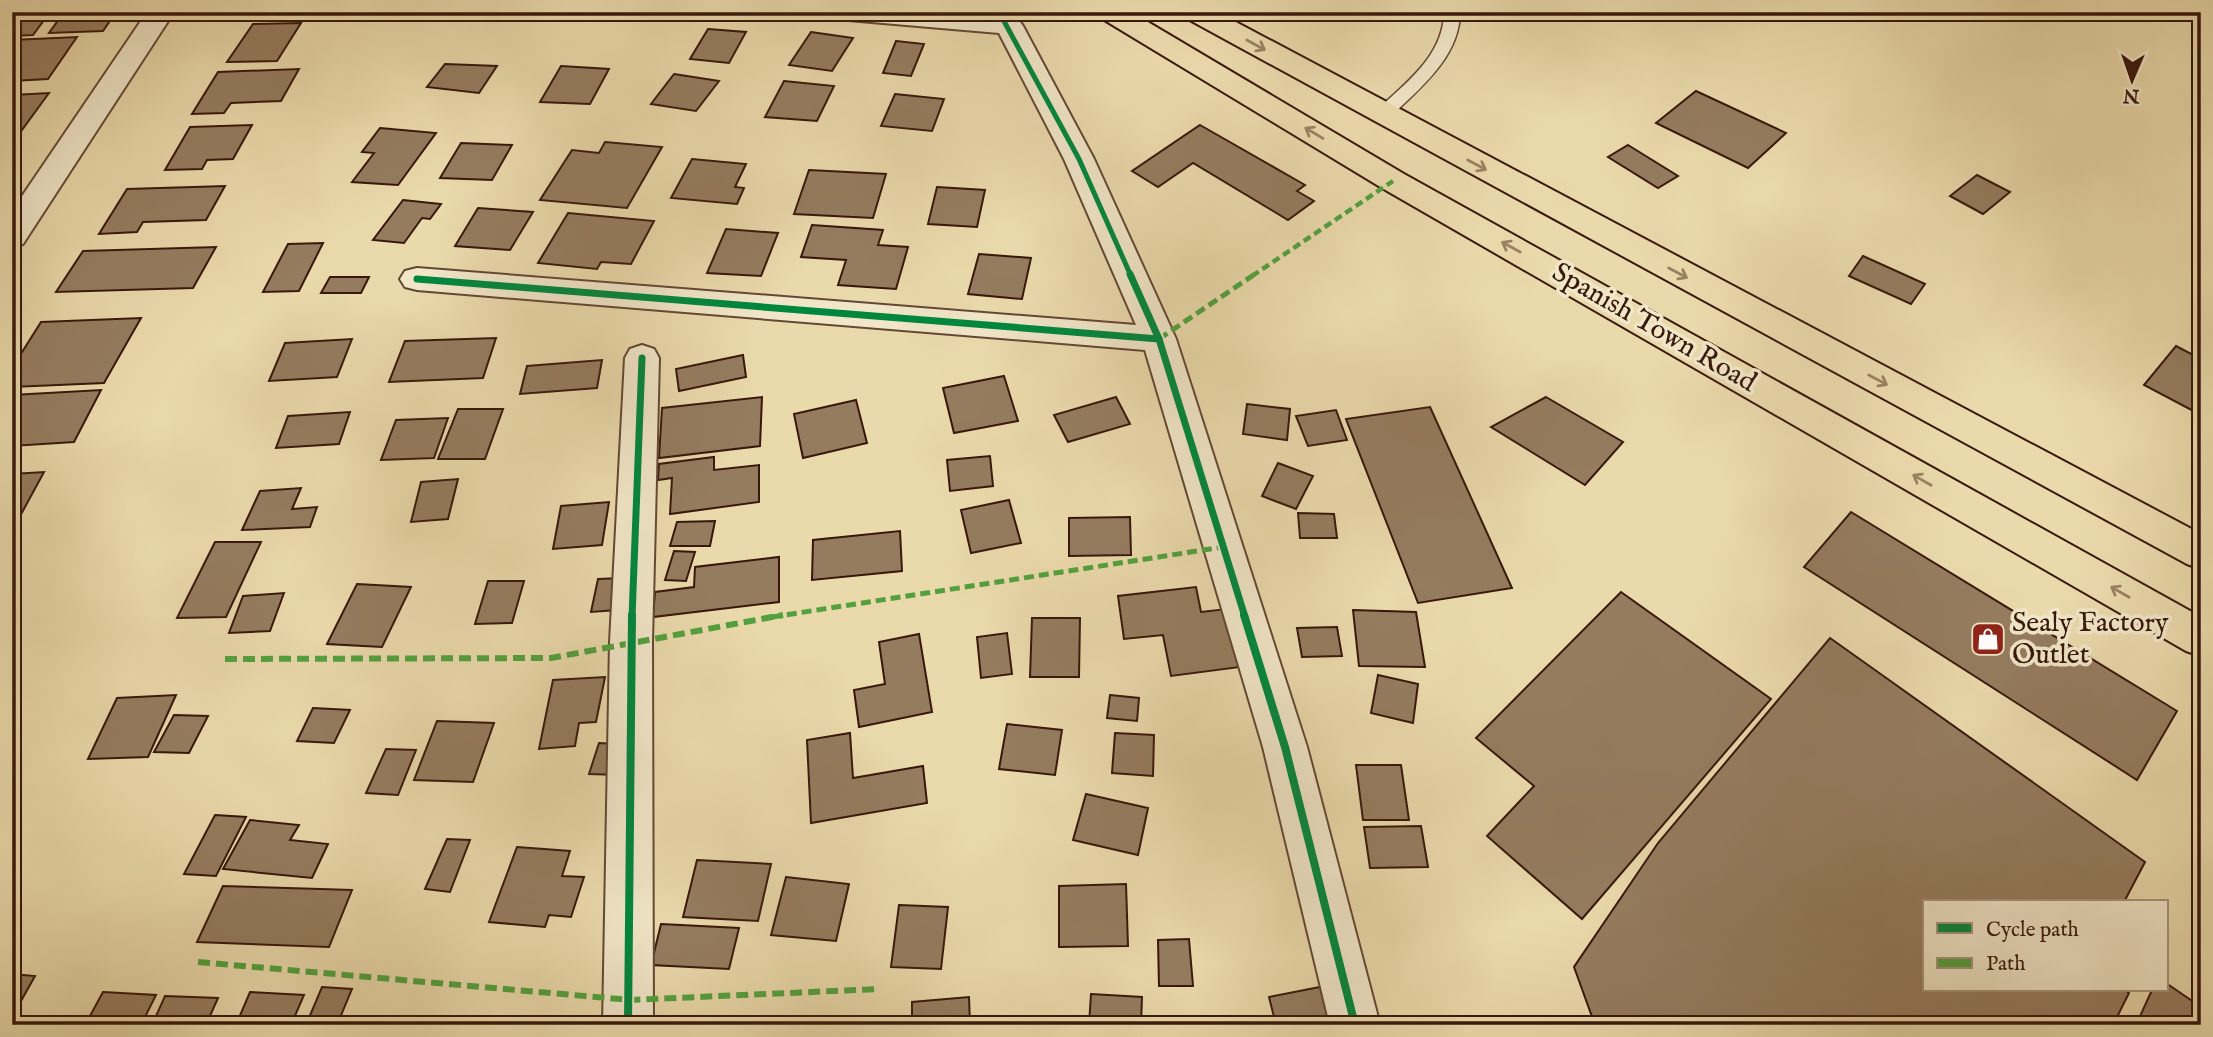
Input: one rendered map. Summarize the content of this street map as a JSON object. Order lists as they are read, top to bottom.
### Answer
{
  "streets": {
    "highway": ["Spanish Town Road"]
  },
  "places": {
    "shop": ["Sealy Factory Outlet"]
  },
  "legend": ["Cycle path", "Path"],
  "north": "bottom"
}
